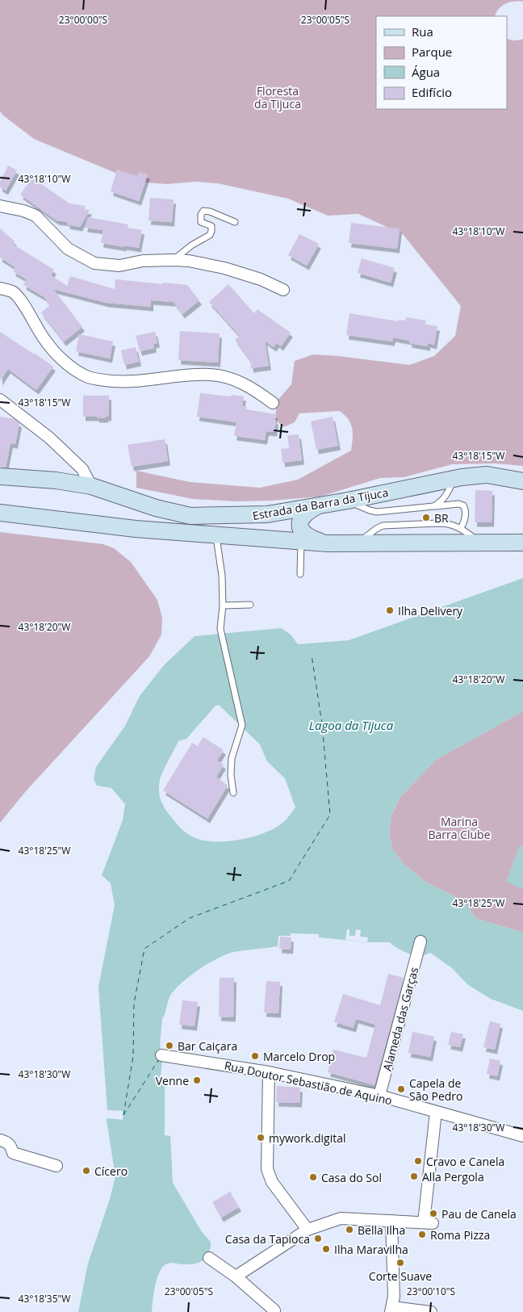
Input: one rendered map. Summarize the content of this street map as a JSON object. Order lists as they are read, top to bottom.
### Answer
{
  "streets": {
    "main road": ["Estrada da Barra da Tijuca"],
    "street": ["Alameda das Garças", "Rua Doutor Sebastião de Aquino"]
  },
  "crossings": [
    ["Alameda das Garças", "Rua Doutor Sebastião de Aquino"]
  ],
  "water": ["Lagoa da Tijuca"],
  "parks": ["Floresta da Tijuca", "Marina Barra Clube"],
  "places": [
    "BR",
    "Ilha Delivery",
    "Bar Caiçara",
    "Marcelo Drop",
    "Venne",
    "Capela de São Pedro",
    "mywork.digital",
    "Cravo e Canela",
    "Cícero",
    "Alla Pergola",
    "Casa do Sol",
    "Pau de Canela",
    "Bella Ilha",
    "Roma Pizza",
    "Casa da Tapioca",
    "Ilha Maravilha",
    "Corte Suave"
  ],
  "legend": [
    "Rua",
    "Parque",
    "Água",
    "Edifício"
  ],
  "coordinates": [
    "23°00'00\"S",
    "23°00'05\"S",
    "43°18'10\"W",
    "43°18'15\"W",
    "43°18'20\"W",
    "43°18'25\"W",
    "43°18'30\"W",
    "23°00'10\"S",
    "43°18'35\"W"
  ]
}
